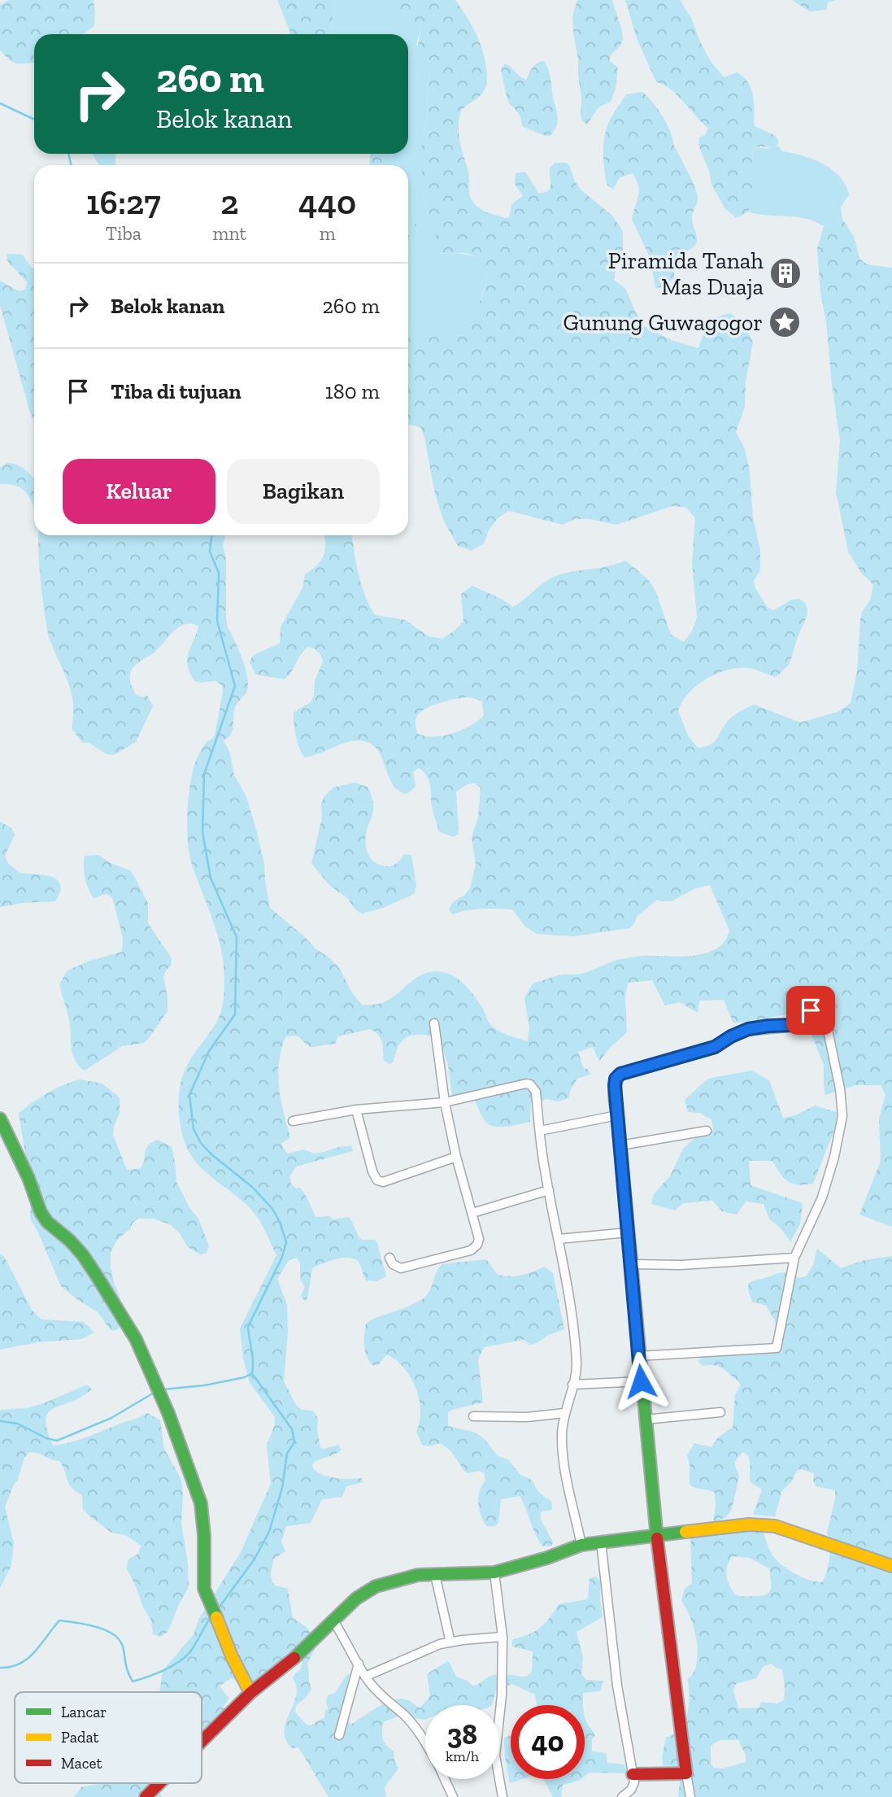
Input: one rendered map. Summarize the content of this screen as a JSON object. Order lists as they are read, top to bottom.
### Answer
{
  "places": {
    "building": ["Piramida Tanah Mas Duaja"],
    "place": ["Gunung Guwagogor"]
  },
  "legend": ["Lancar", "Padat", "Macet"],
  "page": {
    "turn": ["260 m", "Belok kanan"],
    "eta": [
      "16:27",
      "Tiba",
      "2",
      "mnt",
      "440",
      "m"
    ],
    "list": [
      {
        "name": "Belok kanan",
        "value": "260 m"
      },
      {
        "name": "Tiba di tujuan",
        "value": "180 m"
      }
    ],
    "buttons": ["Keluar", "Bagikan"],
    "speed": "38 km/h",
    "limit": "40"
  }
}
